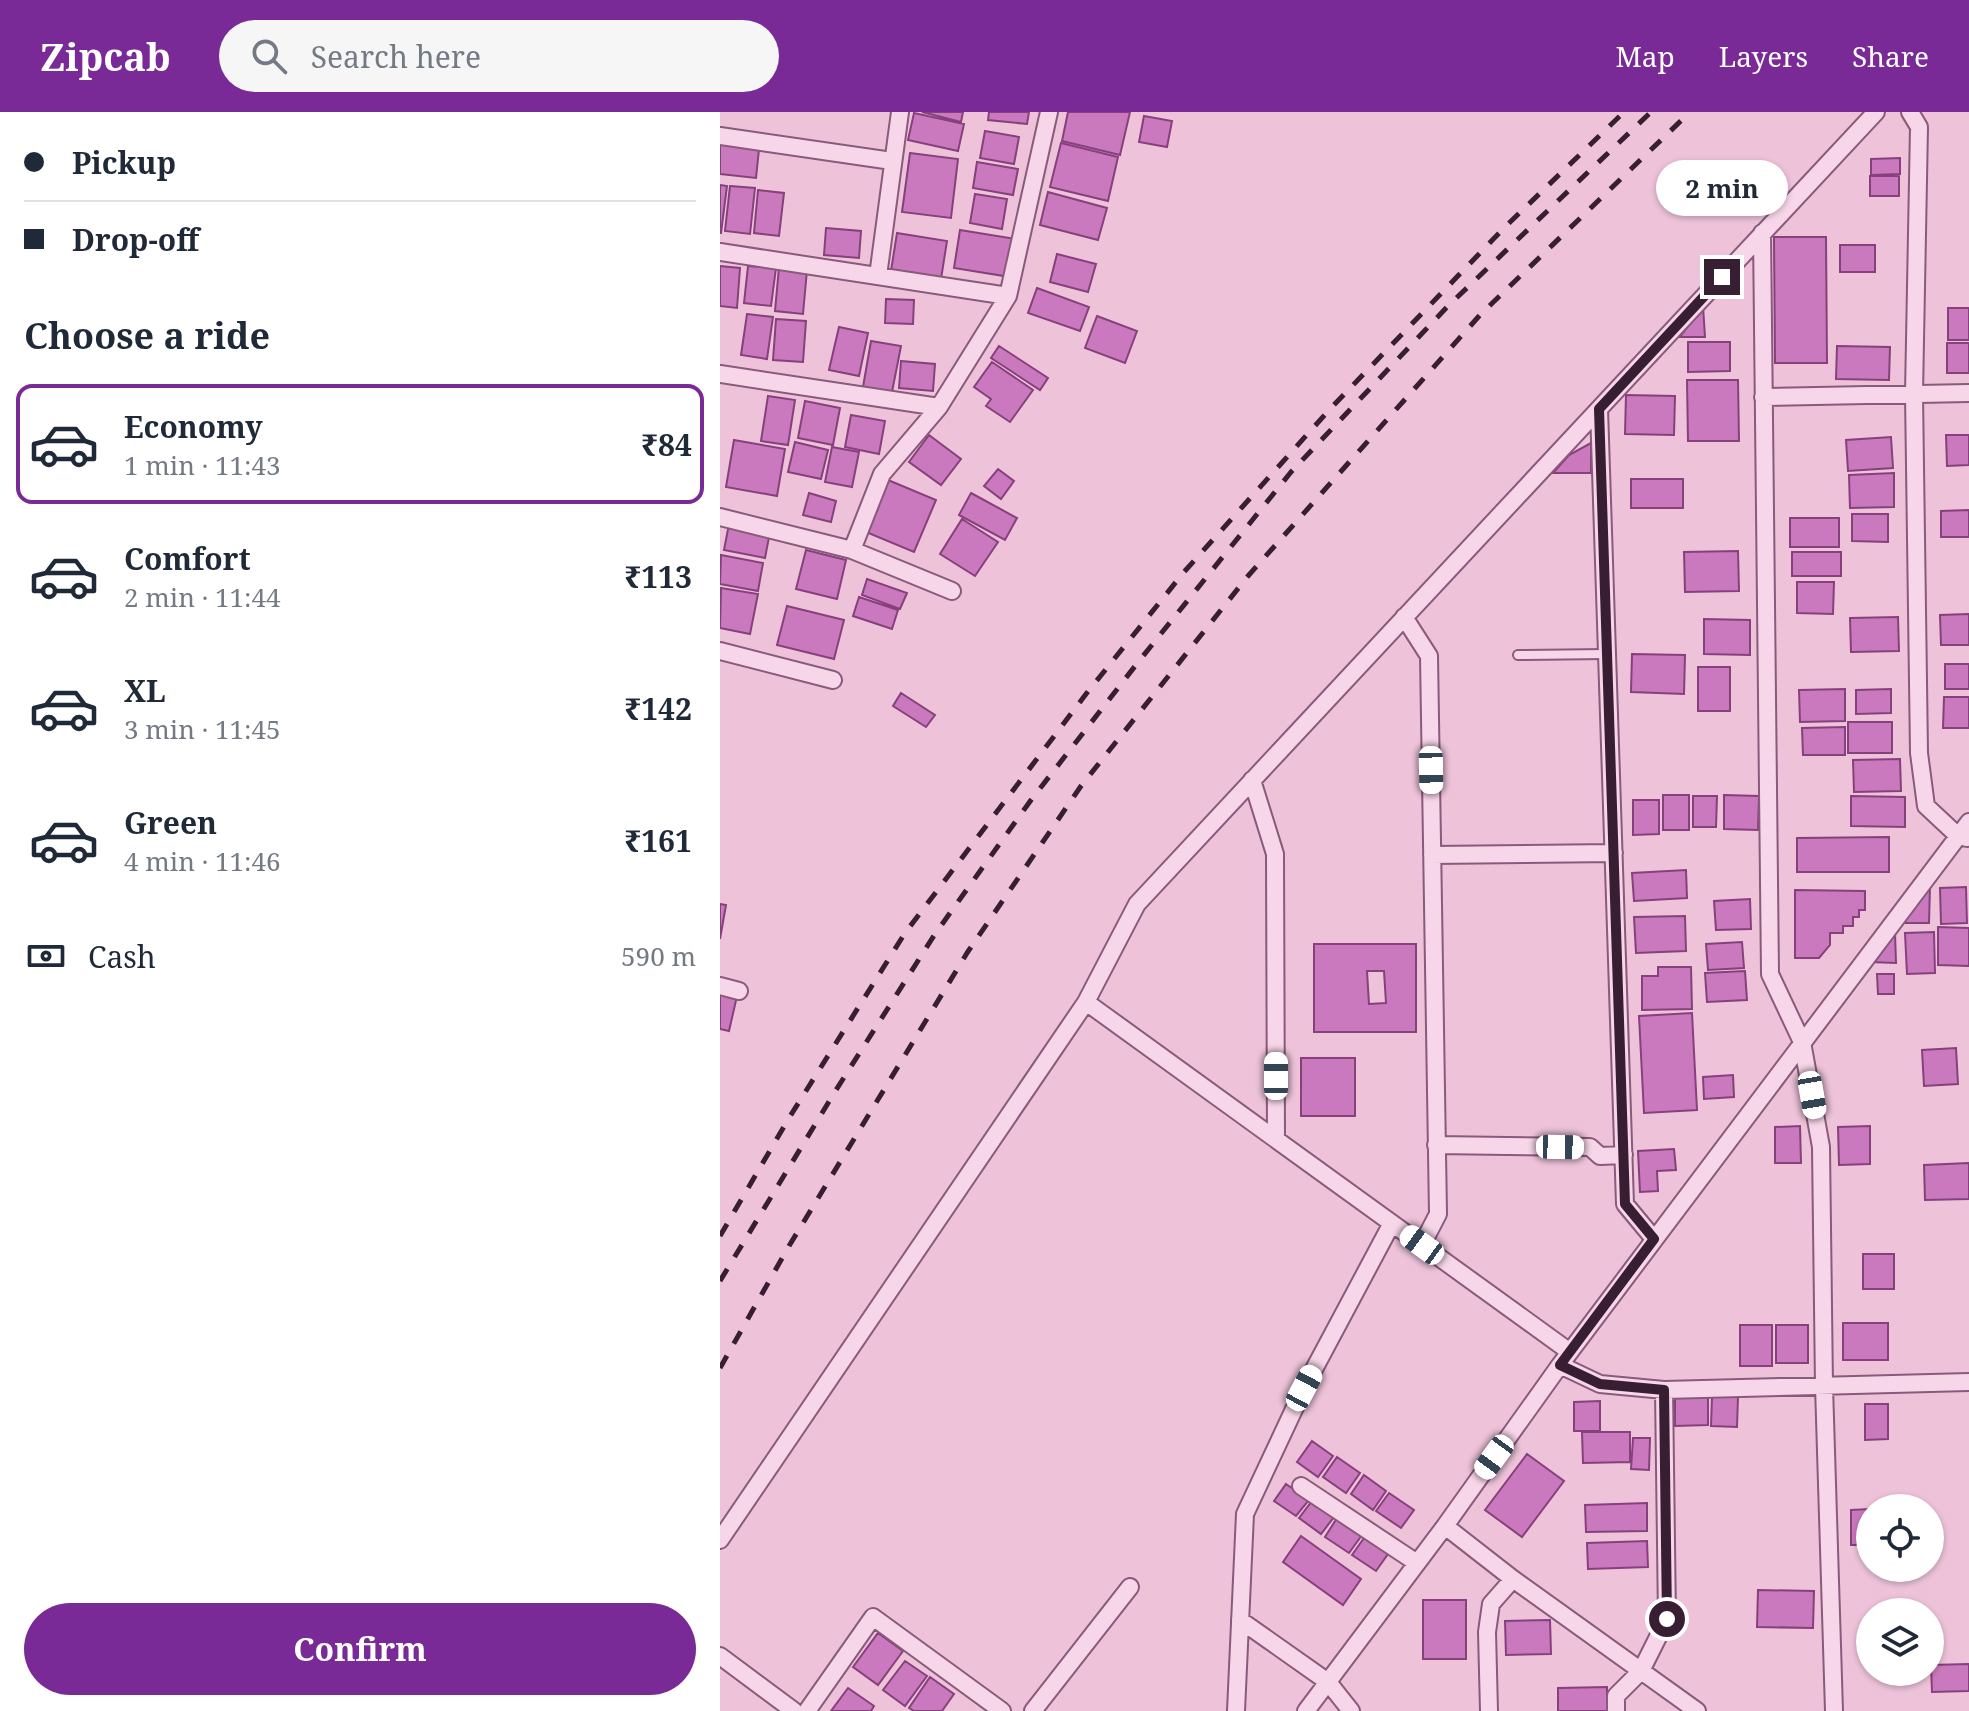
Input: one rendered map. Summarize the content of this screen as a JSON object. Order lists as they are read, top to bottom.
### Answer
{
  "page": {
    "header": "Zipcab",
    "search": "Search here",
    "nav": ["Map", "Layers", "Share"],
    "banner": ["Pickup", "Drop-off"],
    "bubble": "2 min",
    "heading": "Choose a ride",
    "list": [
      {
        "name": "Economy",
        "note": "1 min · 11:43",
        "value": "₹84"
      },
      {
        "name": "Comfort",
        "note": "2 min · 11:44",
        "value": "₹113"
      },
      {
        "name": "XL",
        "note": "3 min · 11:45",
        "value": "₹142"
      },
      {
        "name": "Green",
        "note": "4 min · 11:46",
        "value": "₹161"
      }
    ],
    "pay": ["Cash", "590 m"],
    "buttons": "Confirm"
  }
}
